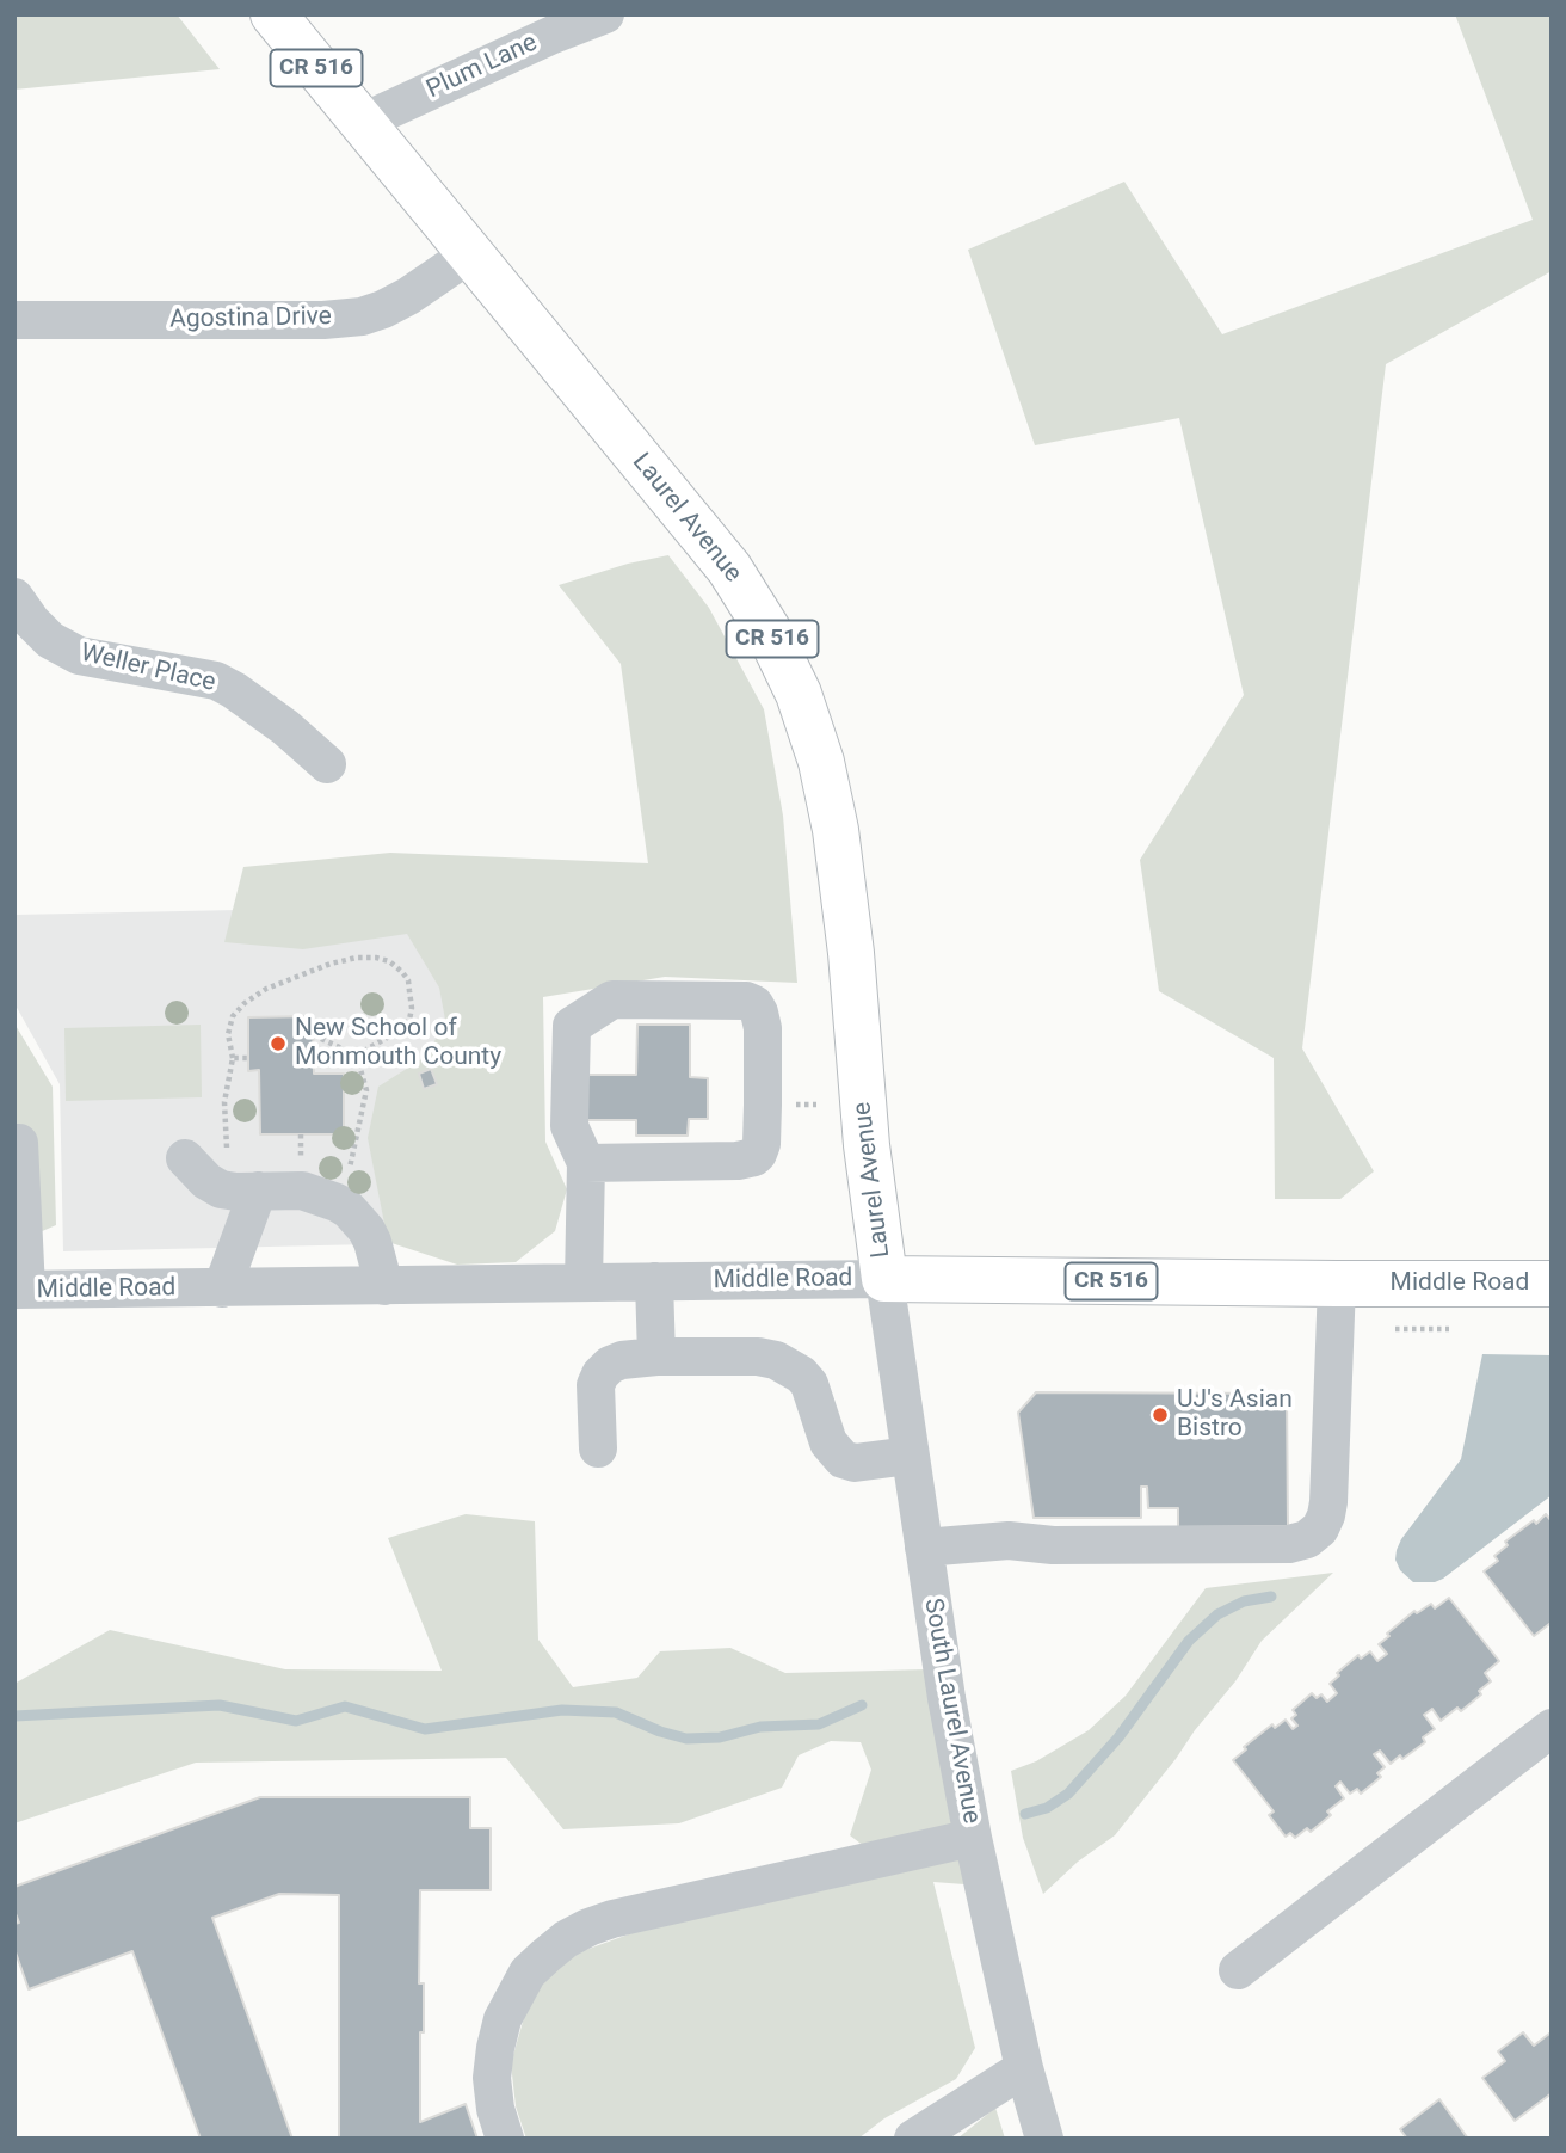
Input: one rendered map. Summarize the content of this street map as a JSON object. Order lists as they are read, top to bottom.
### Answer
{
  "streets": {
    "main road": ["CR 516", "Laurel Avenue", "Middle Road"],
    "street": [
      "Plum Lane",
      "Agostina Drive",
      "Weller Place",
      "South Laurel Avenue"
    ]
  },
  "crossings": [
    ["Plum Lane", "Laurel Avenue"],
    ["Agostina Drive", "Laurel Avenue"],
    ["Laurel Avenue", "Middle Road"],
    ["Laurel Avenue", "South Laurel Avenue"],
    ["Middle Road", "South Laurel Avenue"]
  ],
  "places": ["New School of Monmouth County", "UJ's Asian Bistro"]
}
